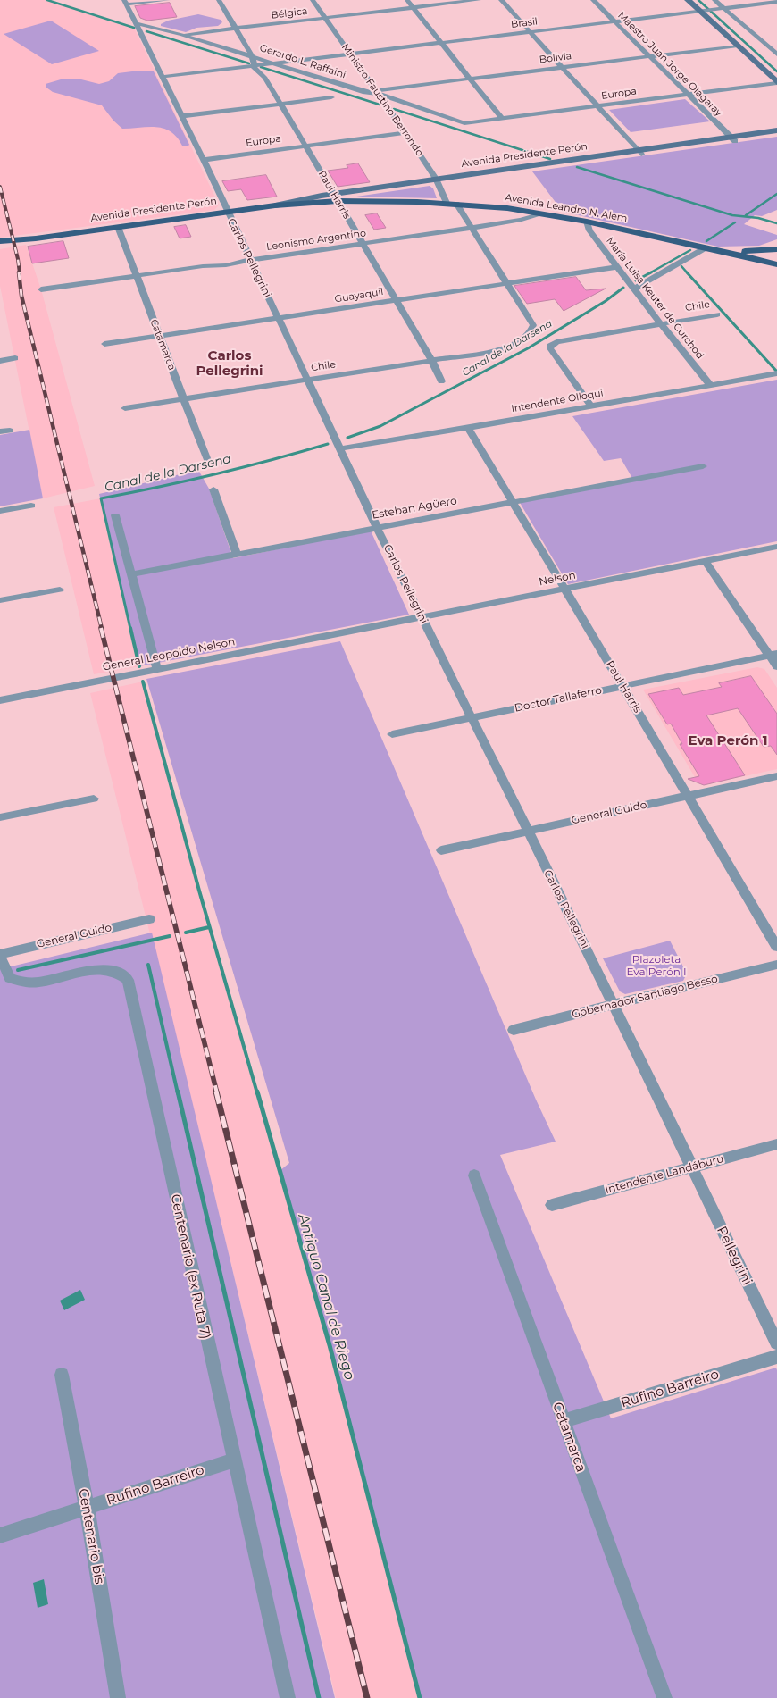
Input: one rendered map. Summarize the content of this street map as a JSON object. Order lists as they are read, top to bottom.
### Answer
{
  "streets": {
    "main road": ["Avenida Presidente Perón", "Avenida Leandro N. Alem"],
    "street": [
      "Bélgica",
      "Brasil",
      "Bolivia",
      "Gerardo L. Raffaini",
      "Maestro Juan Jorge Olagaray",
      "Europa",
      "Ministro Faustino Berrondo",
      "Paul Harris",
      "Leonismo Argentino",
      "Carlos Pellegrini",
      "Guayaquil",
      "María Luisa Keuter de Curchod",
      "Chile",
      "Catamarca",
      "Intendente Olloqui",
      "Esteban Agüero",
      "Nelson",
      "General Leopoldo Nelson",
      "Doctor Tallaferro",
      "General Guido",
      "Gobernador Santiago Besso",
      "Intendente Landáburu",
      "Pellegrini",
      "Centenario (ex Ruta 7)",
      "Rufino Barreiro",
      "Centenario bis"
    ]
  },
  "crossings": [
    ["Bélgica", "Gerardo L. Raffaini"],
    ["Bélgica", "Ministro Faustino Berrondo"],
    ["Brasil", "Gerardo L. Raffaini"],
    ["Brasil", "Maestro Juan Jorge Olagaray"],
    ["Brasil", "Ministro Faustino Berrondo"],
    ["Brasil", "Paul Harris"],
    ["Bolivia", "Gerardo L. Raffaini"],
    ["Bolivia", "Maestro Juan Jorge Olagaray"],
    ["Bolivia", "Ministro Faustino Berrondo"],
    ["Gerardo L. Raffaini", "Europa"],
    ["Gerardo L. Raffaini", "Ministro Faustino Berrondo"],
    ["Gerardo L. Raffaini", "Carlos Pellegrini"],
    ["Maestro Juan Jorge Olagaray", "Europa"],
    ["Maestro Juan Jorge Olagaray", "Avenida Presidente Perón"],
    ["Europa", "Ministro Faustino Berrondo"],
    ["Europa", "Paul Harris"],
    ["Europa", "Carlos Pellegrini"],
    ["Ministro Faustino Berrondo", "Avenida Presidente Perón"],
    ["Ministro Faustino Berrondo", "Avenida Leandro N. Alem"],
    ["Avenida Presidente Perón", "Paul Harris"],
    ["Avenida Presidente Perón", "Avenida Leandro N. Alem"],
    ["Avenida Presidente Perón", "Carlos Pellegrini"],
    ["Avenida Presidente Perón", "Catamarca"],
    ["Paul Harris", "Avenida Leandro N. Alem"],
    ["Paul Harris", "Leonismo Argentino"],
    ["Paul Harris", "Guayaquil"],
    ["Paul Harris", "Chile"],
    ["Paul Harris", "Intendente Olloqui"],
    ["Paul Harris", "Esteban Agüero"],
    ["Paul Harris", "Nelson"],
    ["Paul Harris", "Doctor Tallaferro"],
    ["Paul Harris", "General Guido"],
    ["Avenida Leandro N. Alem", "Leonismo Argentino"],
    ["Avenida Leandro N. Alem", "María Luisa Keuter de Curchod"],
    ["Leonismo Argentino", "Carlos Pellegrini"],
    ["Leonismo Argentino", "Catamarca"],
    ["Carlos Pellegrini", "Guayaquil"],
    ["Carlos Pellegrini", "Chile"],
    ["Carlos Pellegrini", "Intendente Olloqui"],
    ["Carlos Pellegrini", "Esteban Agüero"],
    ["Carlos Pellegrini", "Nelson"],
    ["Carlos Pellegrini", "Doctor Tallaferro"],
    ["Carlos Pellegrini", "General Guido"],
    ["Carlos Pellegrini", "Gobernador Santiago Besso"],
    ["Carlos Pellegrini", "Intendente Landáburu"],
    ["Carlos Pellegrini", "Pellegrini"],
    ["Guayaquil", "María Luisa Keuter de Curchod"],
    ["Guayaquil", "Chile"],
    ["Guayaquil", "Catamarca"],
    ["María Luisa Keuter de Curchod", "Chile"],
    ["María Luisa Keuter de Curchod", "Intendente Olloqui"],
    ["Chile", "Catamarca"],
    ["Chile", "Intendente Olloqui"],
    ["Catamarca", "Rufino Barreiro"],
    ["Nelson", "General Leopoldo Nelson"],
    ["General Guido", "Centenario (ex Ruta 7)"],
    ["Intendente Landáburu", "Pellegrini"],
    ["Centenario (ex Ruta 7)", "Rufino Barreiro"],
    ["Rufino Barreiro", "Centenario bis"]
  ],
  "districts": ["Carlos Pellegrini", "Eva Perón 1"],
  "water": ["Canal de la Darsena", "Antiguo Canal de Riego"],
  "parks": ["Plazoleta Eva Perón I"]
}
